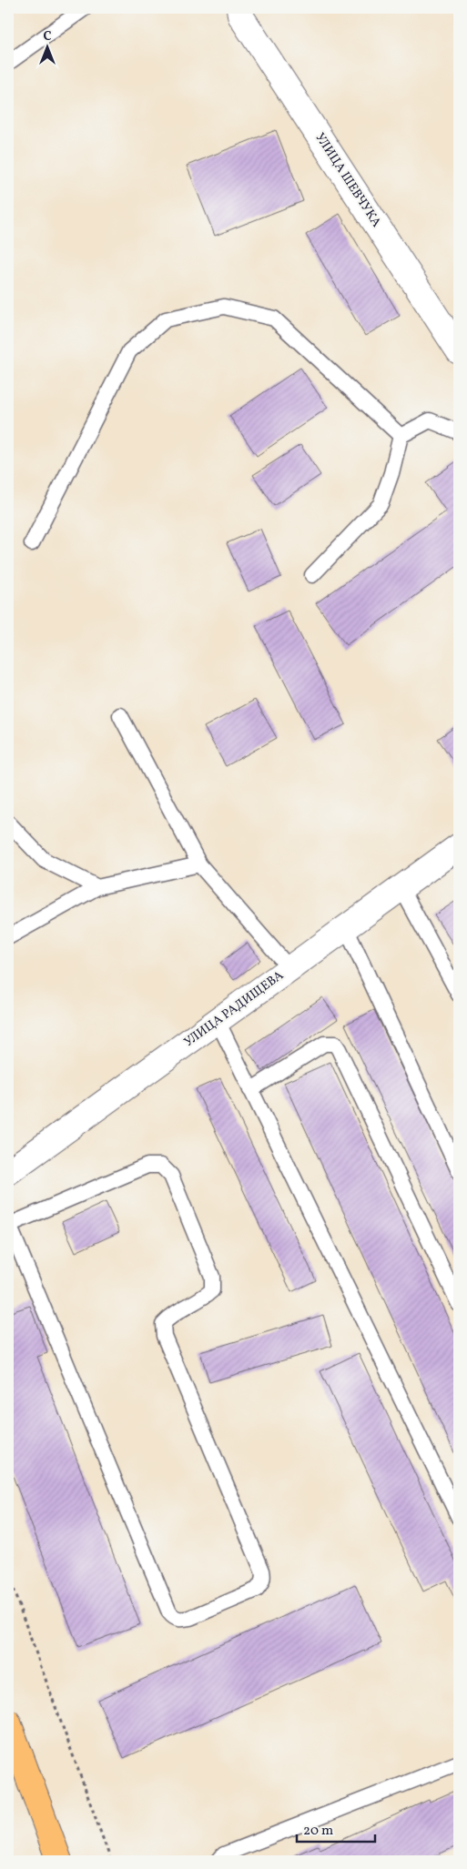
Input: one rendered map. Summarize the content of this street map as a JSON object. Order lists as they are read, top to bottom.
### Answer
{
  "streets": {
    "street": ["УЛИЦА ШЕВЧУКА", "УЛИЦА РАДИЩЕВА"]
  },
  "scale_bar": "20 m",
  "north": "top"
}
